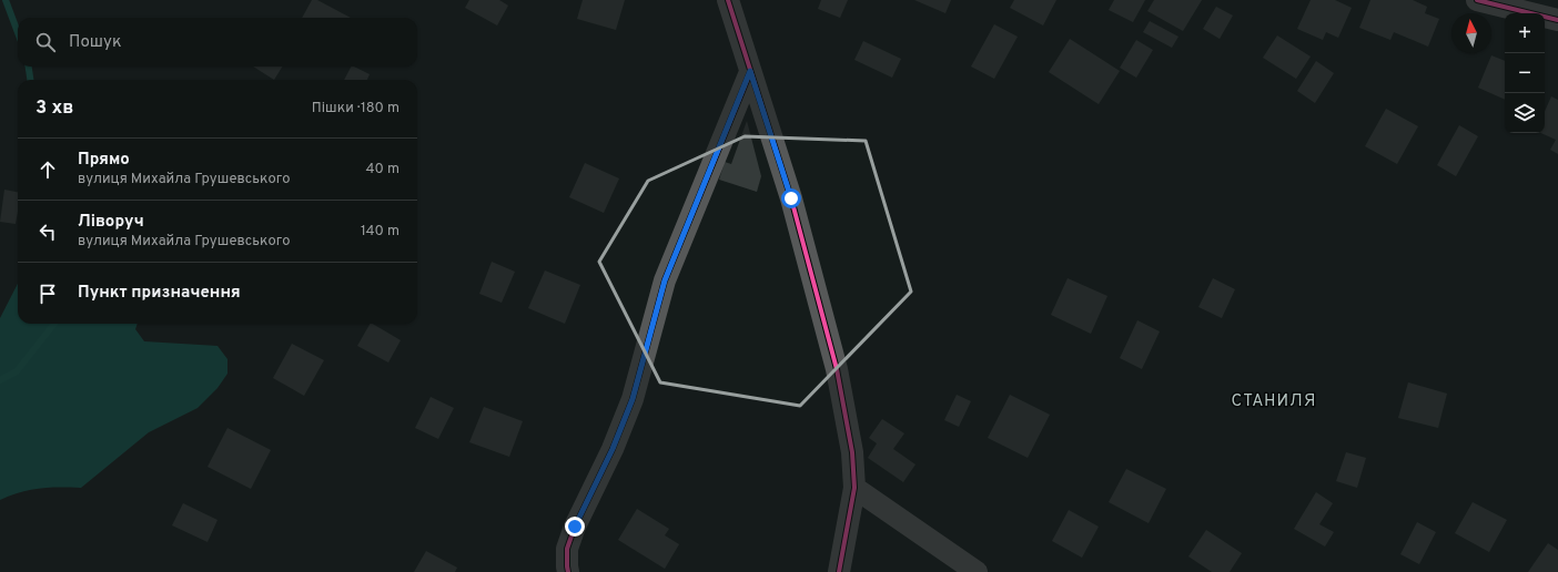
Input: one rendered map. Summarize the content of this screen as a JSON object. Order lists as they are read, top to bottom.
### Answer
{
  "districts": ["СТАНИЛЯ"],
  "north": "top",
  "page": {
    "map_buttons": ["+", "−"],
    "search": "Пошук",
    "heading": ["3 хв", "Пішки · 180 m"],
    "list": [
      ["Прямо", "вулиця Михайла Грушевського", "40 m"],
      ["Ліворуч", "вулиця Михайла Грушевського", "140 m"],
      "Пункт призначення"
    ]
  }
}
